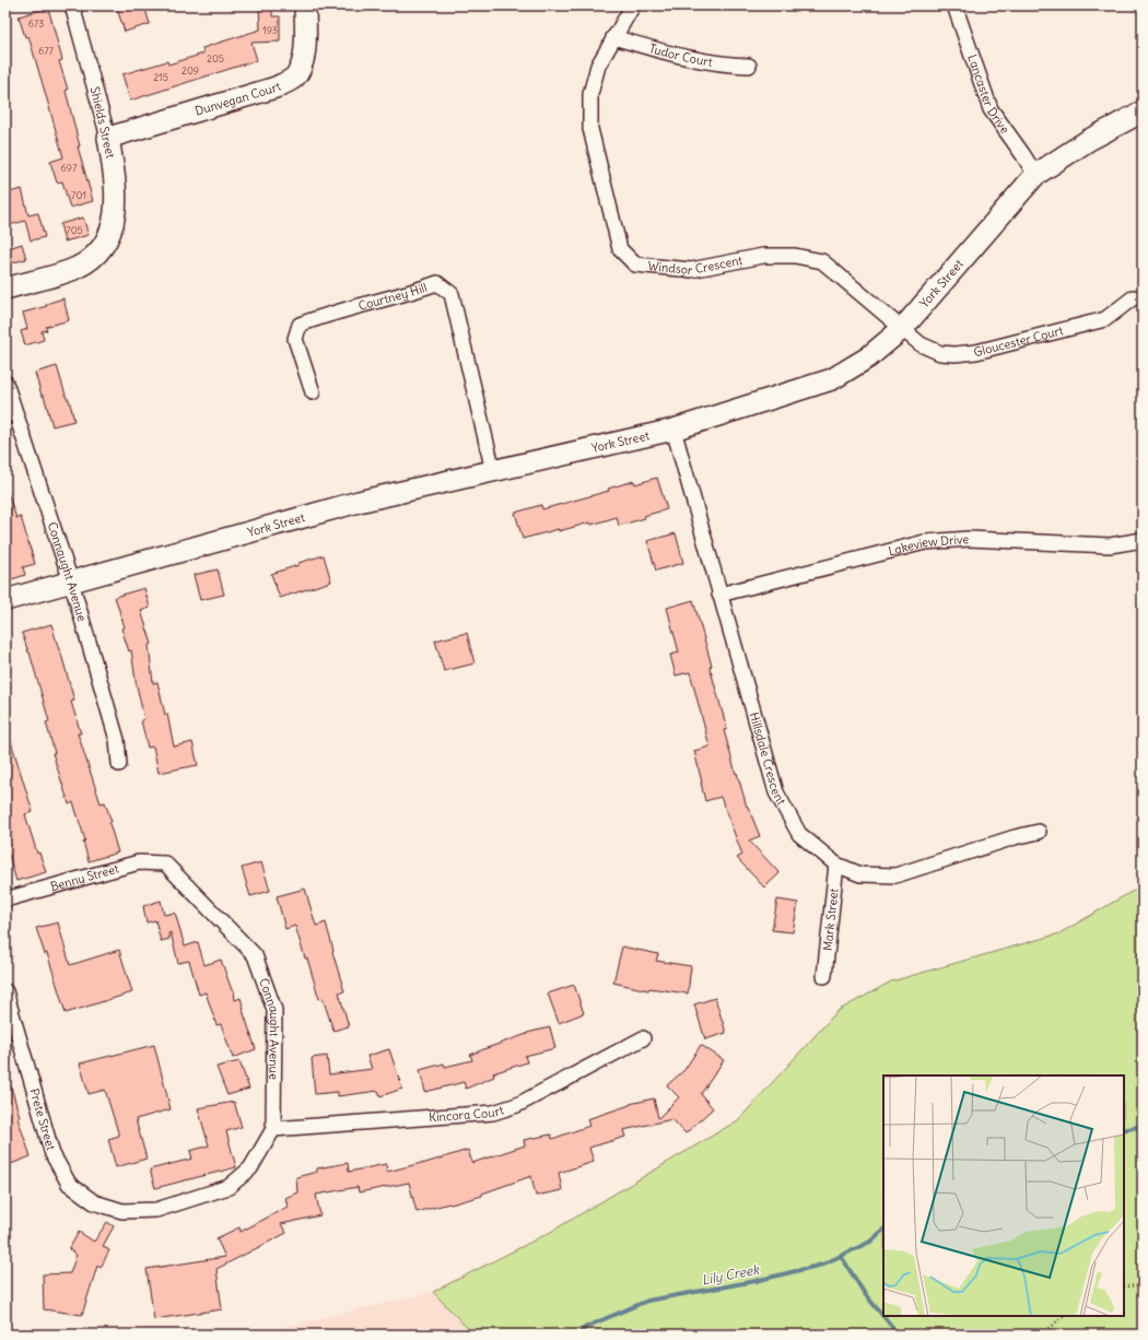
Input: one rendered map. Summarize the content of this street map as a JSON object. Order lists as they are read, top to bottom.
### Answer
{
  "streets": {
    "street": [
      "Tudor Court",
      "Lancaster Drive",
      "Dunvegan Court",
      "Shields Street",
      "Windsor Crescent",
      "York Street",
      "Courtney Hill",
      "Gloucester Court",
      "Lakeview Drive",
      "Connaught Avenue",
      "Hillsdale Crescent",
      "Benny Street",
      "Mark Street",
      "Kincora Court",
      "Prete Street"
    ]
  },
  "crossings": [
    ["Tudor Court", "Windsor Crescent"],
    ["Lancaster Drive", "York Street"],
    ["Dunvegan Court", "Shields Street"],
    ["Windsor Crescent", "York Street"],
    ["Windsor Crescent", "Gloucester Court"],
    ["York Street", "Courtney Hill"],
    ["York Street", "Gloucester Court"],
    ["York Street", "Connaught Avenue"],
    ["York Street", "Hillsdale Crescent"],
    ["Lakeview Drive", "Hillsdale Crescent"],
    ["Connaught Avenue", "Benny Street"],
    ["Connaught Avenue", "Kincora Court"],
    ["Connaught Avenue", "Prete Street"],
    ["Hillsdale Crescent", "Mark Street"]
  ],
  "water": ["Lily Creek"],
  "house_numbers": [
    "673",
    "193",
    "677",
    "205",
    "209",
    "215",
    "697",
    "701",
    "705"
  ]
}
